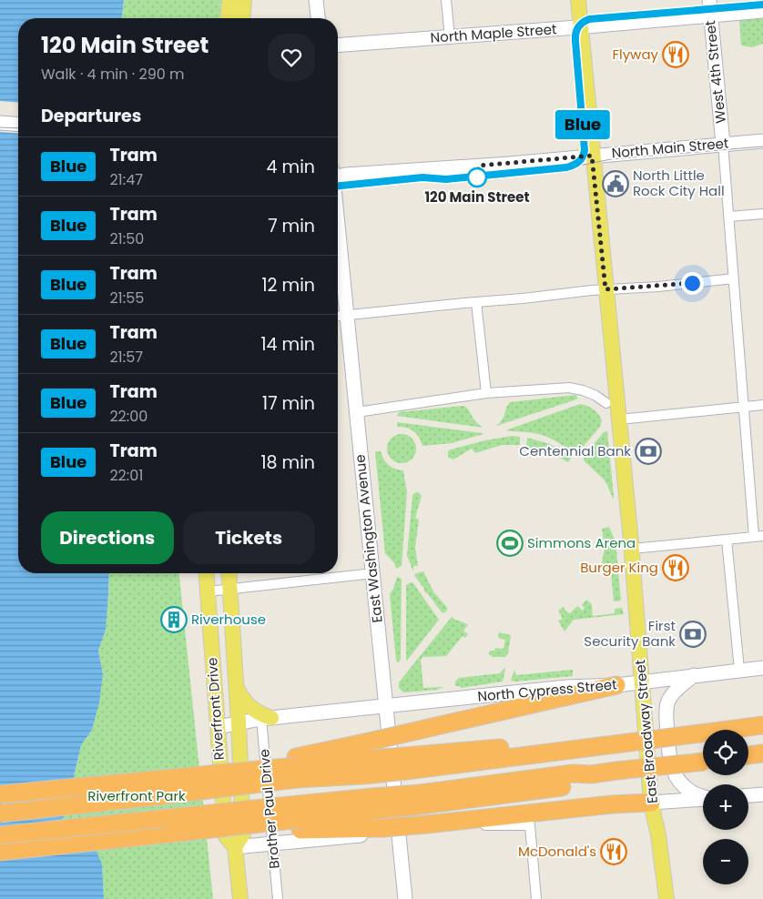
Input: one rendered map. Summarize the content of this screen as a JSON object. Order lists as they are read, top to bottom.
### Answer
{
  "streets": {
    "main road": [
      "North Maple Street",
      "West 4th Street",
      "North Main Street",
      "East Washington Avenue",
      "North Cypress Street",
      "Riverfront Drive",
      "East Broadway Street"
    ],
    "street": ["Brother Paul Drive"]
  },
  "crossings": [
    ["North Maple Street", "West 4th Street"],
    ["North Maple Street", "East Broadway Street"],
    ["West 4th Street", "North Main Street"],
    ["North Main Street", "East Broadway Street"],
    ["East Washington Avenue", "North Cypress Street"],
    ["North Cypress Street", "Riverfront Drive"],
    ["North Cypress Street", "East Broadway Street"],
    ["North Cypress Street", "Brother Paul Drive"]
  ],
  "parks": ["Riverfront Park"],
  "places": {
    "restaurant": ["Flyway", "Burger King", "McDonald's"],
    "other": ["120 Main Street"],
    "public building": ["North Little Rock City Hall"],
    "bank": ["Centennial Bank", "First Security Bank"],
    "sports": ["Simmons Arena"],
    "building": ["Riverhouse"]
  },
  "lines": ["tram line Blue"],
  "page": {
    "on_map": "Blue",
    "heading": [
      ["120 Main Street", "Walk · 4 min · 290 m"],
      "Departures"
    ],
    "list": [
      {
        "mark": "Blue",
        "name": "Tram",
        "note": "21:47",
        "value": "4 min"
      },
      {
        "mark": "Blue",
        "name": "Tram",
        "note": "21:50",
        "value": "7 min"
      },
      {
        "mark": "Blue",
        "name": "Tram",
        "note": "21:55",
        "value": "12 min"
      },
      {
        "mark": "Blue",
        "name": "Tram",
        "note": "21:57",
        "value": "14 min"
      },
      {
        "mark": "Blue",
        "name": "Tram",
        "note": "22:00",
        "value": "17 min"
      },
      {
        "mark": "Blue",
        "name": "Tram",
        "note": "22:01",
        "value": "18 min"
      }
    ],
    "buttons": ["Directions", "Tickets"],
    "map_buttons": ["+", "−"]
  }
}
